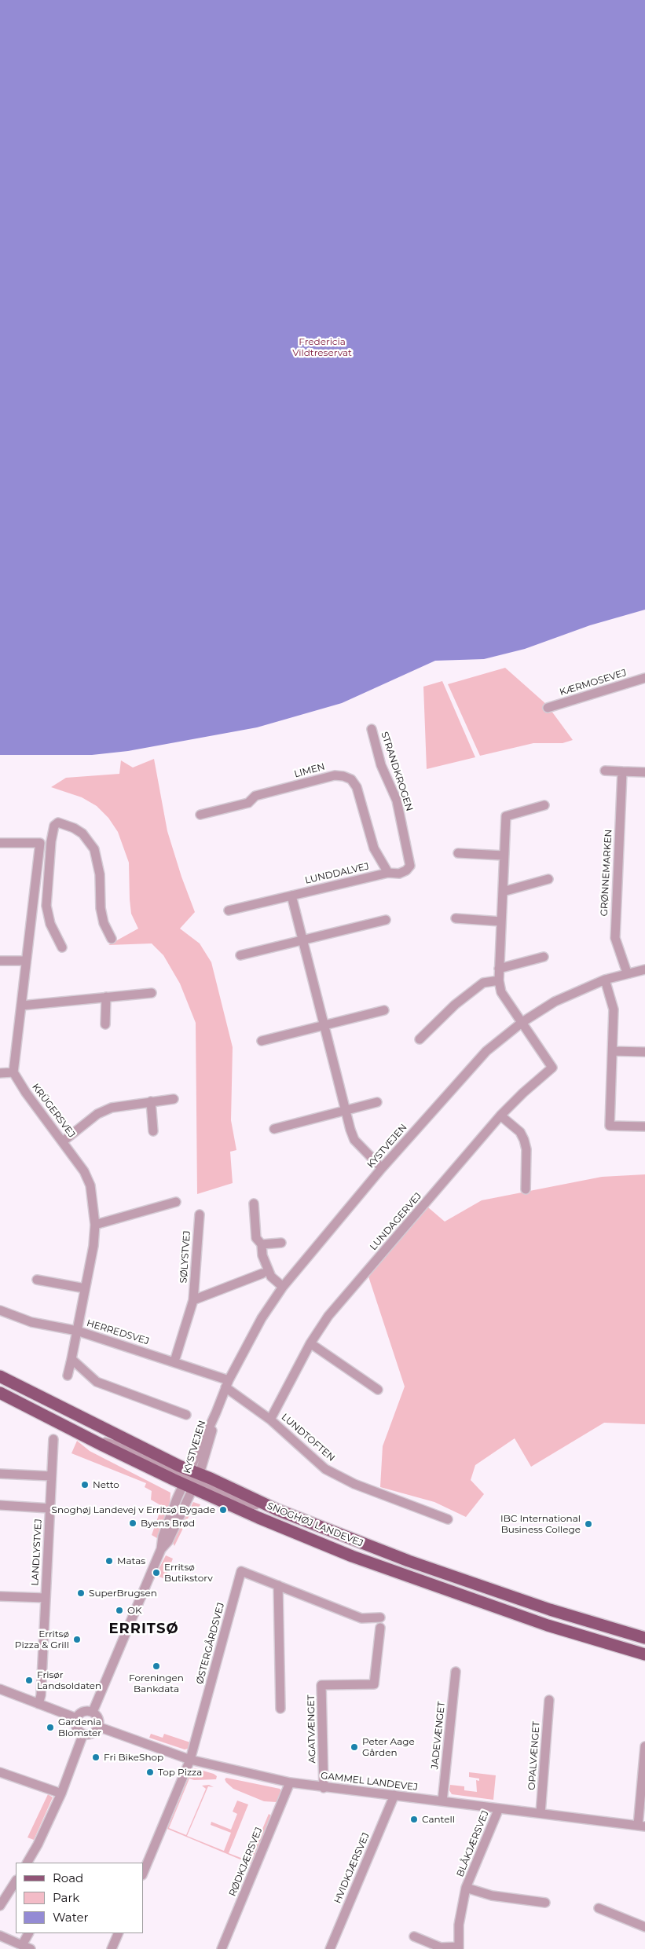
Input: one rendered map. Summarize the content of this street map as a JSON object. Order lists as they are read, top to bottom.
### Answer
{
  "streets": {
    "main road": ["SNOGHØJ LANDEVEJ"],
    "street": [
      "KÆRMOSEVEJ",
      "LIMEN",
      "STRANDKROGEN",
      "GRØNNEMARKEN",
      "LUNDDALVEJ",
      "KRÜGERSVEJ",
      "KYSTVEJEN",
      "LUNDAGERVEJ",
      "SØLYSTVEJ",
      "HERREDSVEJ",
      "LUNDTOFTEN",
      "LANDLYSTVEJ",
      "ØSTERGÅRDSVEJ",
      "AGATVÆNGET",
      "JADEVÆNGET",
      "OPALVÆNGET",
      "GAMMEL LANDEVEJ",
      "BLÅKJÆRSVEJ",
      "RØDKJÆRSVEJ",
      "HVIDKJÆRSVEJ"
    ]
  },
  "crossings": [
    ["LIMEN", "STRANDKROGEN"],
    ["LIMEN", "LUNDDALVEJ"],
    ["STRANDKROGEN", "LUNDDALVEJ"],
    ["GRØNNEMARKEN", "KYSTVEJEN"],
    ["KRÜGERSVEJ", "HERREDSVEJ"],
    ["KYSTVEJEN", "LUNDAGERVEJ"],
    ["KYSTVEJEN", "HERREDSVEJ"],
    ["KYSTVEJEN", "LUNDTOFTEN"],
    ["KYSTVEJEN", "SNOGHØJ LANDEVEJ"],
    ["KYSTVEJEN", "GAMMEL LANDEVEJ"],
    ["LUNDAGERVEJ", "LUNDTOFTEN"],
    ["SØLYSTVEJ", "HERREDSVEJ"],
    ["HERREDSVEJ", "LUNDTOFTEN"],
    ["ØSTERGÅRDSVEJ", "GAMMEL LANDEVEJ"],
    ["AGATVÆNGET", "GAMMEL LANDEVEJ"],
    ["JADEVÆNGET", "GAMMEL LANDEVEJ"],
    ["OPALVÆNGET", "GAMMEL LANDEVEJ"],
    ["GAMMEL LANDEVEJ", "BLÅKJÆRSVEJ"],
    ["GAMMEL LANDEVEJ", "RØDKJÆRSVEJ"],
    ["GAMMEL LANDEVEJ", "HVIDKJÆRSVEJ"]
  ],
  "districts": ["ERRITSØ"],
  "parks": ["Fredericia Vildtreservat"],
  "places": [
    "Netto",
    "Snoghøj Landevej v Erritsø Bygade",
    "Byens Brød",
    "IBC International Business College",
    "Matas",
    "Erritsø Butikstorv",
    "SuperBrugsen",
    "OK",
    "Erritsø Pizza & Grill",
    "Foreningen Bankdata",
    "Frisør Landsoldaten",
    "Gardenia Blomster",
    "Peter Aage Gården",
    "Fri BikeShop",
    "Top Pizza",
    "Cantell"
  ],
  "legend": ["Road", "Park", "Water"]
}
